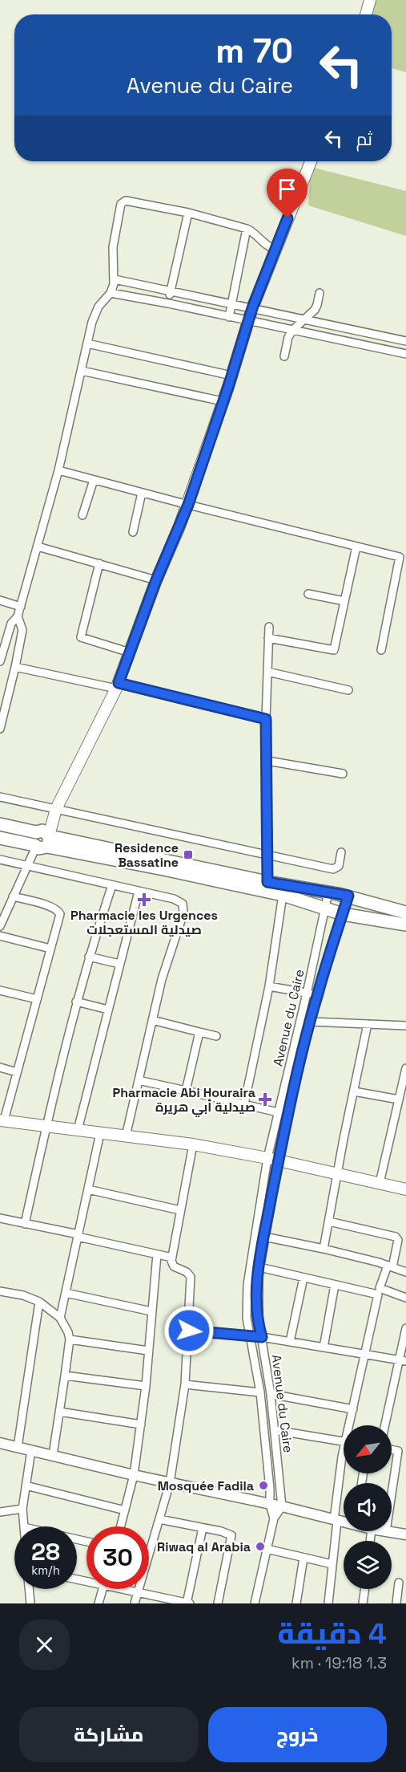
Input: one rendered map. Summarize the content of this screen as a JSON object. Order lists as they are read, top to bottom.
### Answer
{
  "streets": {
    "street": ["Avenue du Caire"]
  },
  "places": {
    "transit": ["Residence Bassatine"],
    "health": ["Pharmacie les Urgences صيدلية المستعجلات", "Pharmacie Abi Houraira صيدلية أبي هريرة"],
    "other": ["Mosquée Fadila", "Riwaq al Arabia"]
  },
  "north": "bottom left",
  "page": {
    "turn": ["70 m", "Avenue du Caire"],
    "then": "ثم",
    "speed": "28 km/h",
    "limit": "30",
    "heading": ["4 دقيقة", "1.3 km · 19:18"],
    "buttons": ["خروج", "مشاركة"]
  }
}
